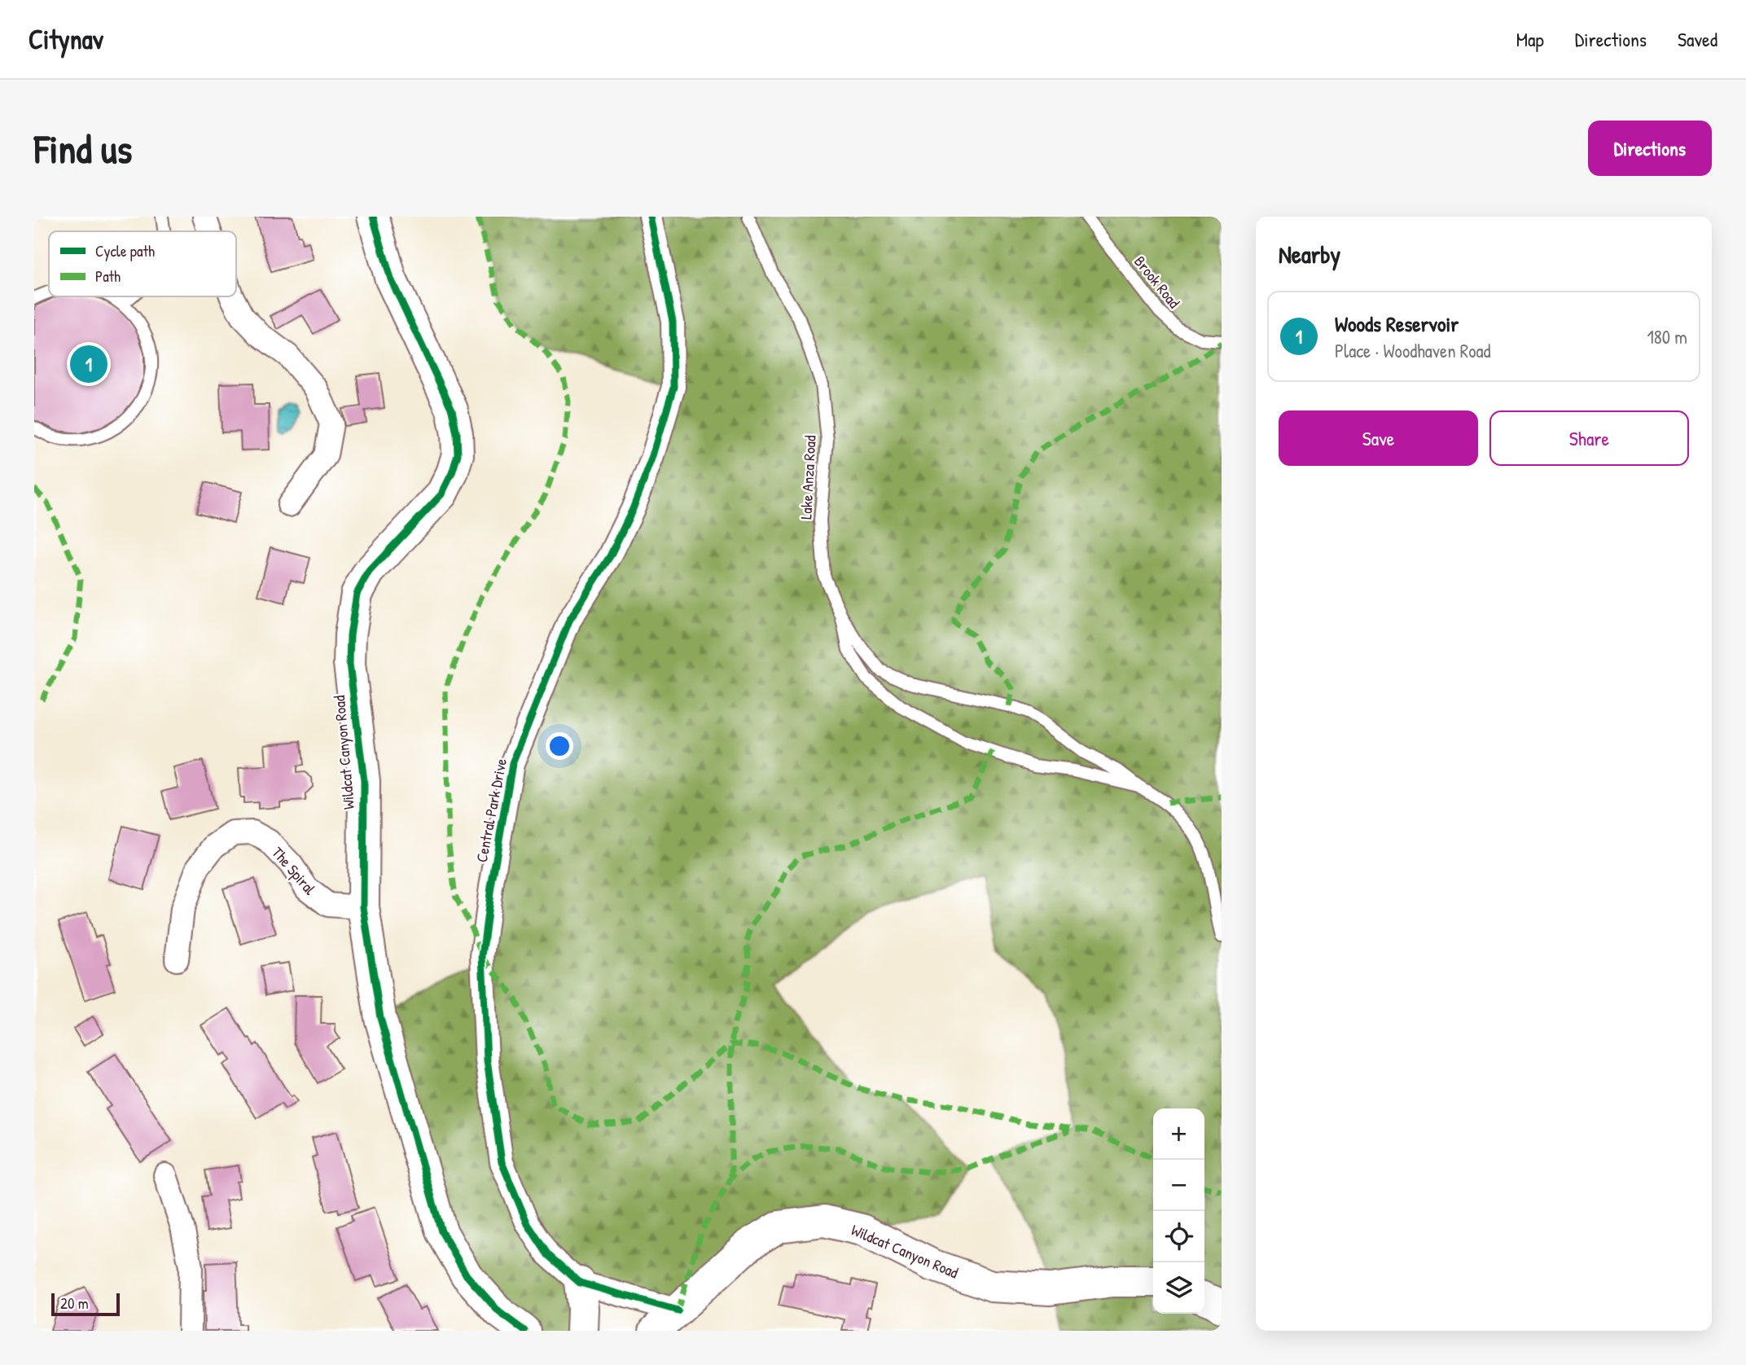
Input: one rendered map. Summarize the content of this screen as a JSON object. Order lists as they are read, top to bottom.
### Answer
{
  "streets": {
    "street": ["Wildcat Canyon Road", "Central Park Drive", "The Spiral"],
    "lane": ["Brook Road", "Lake Anza Road"]
  },
  "crossings": [
    ["Wildcat Canyon Road", "Central Park Drive"],
    ["Wildcat Canyon Road", "The Spiral"]
  ],
  "legend": ["Cycle path", "Path"],
  "scale_bar": "20 m",
  "page": {
    "header": "Citynav",
    "nav": ["Map", "Directions", "Saved"],
    "buttons": [
      "Directions",
      ["Save", "Share"]
    ],
    "title": "Find us",
    "heading": "Nearby",
    "list": [
      {
        "mark": "1",
        "name": "Woods Reservoir",
        "note": "Place · Woodhaven Road",
        "value": "180 m"
      }
    ],
    "pins": "1",
    "map_buttons": ["+", "−"],
    "scale": "20 m"
  }
}
